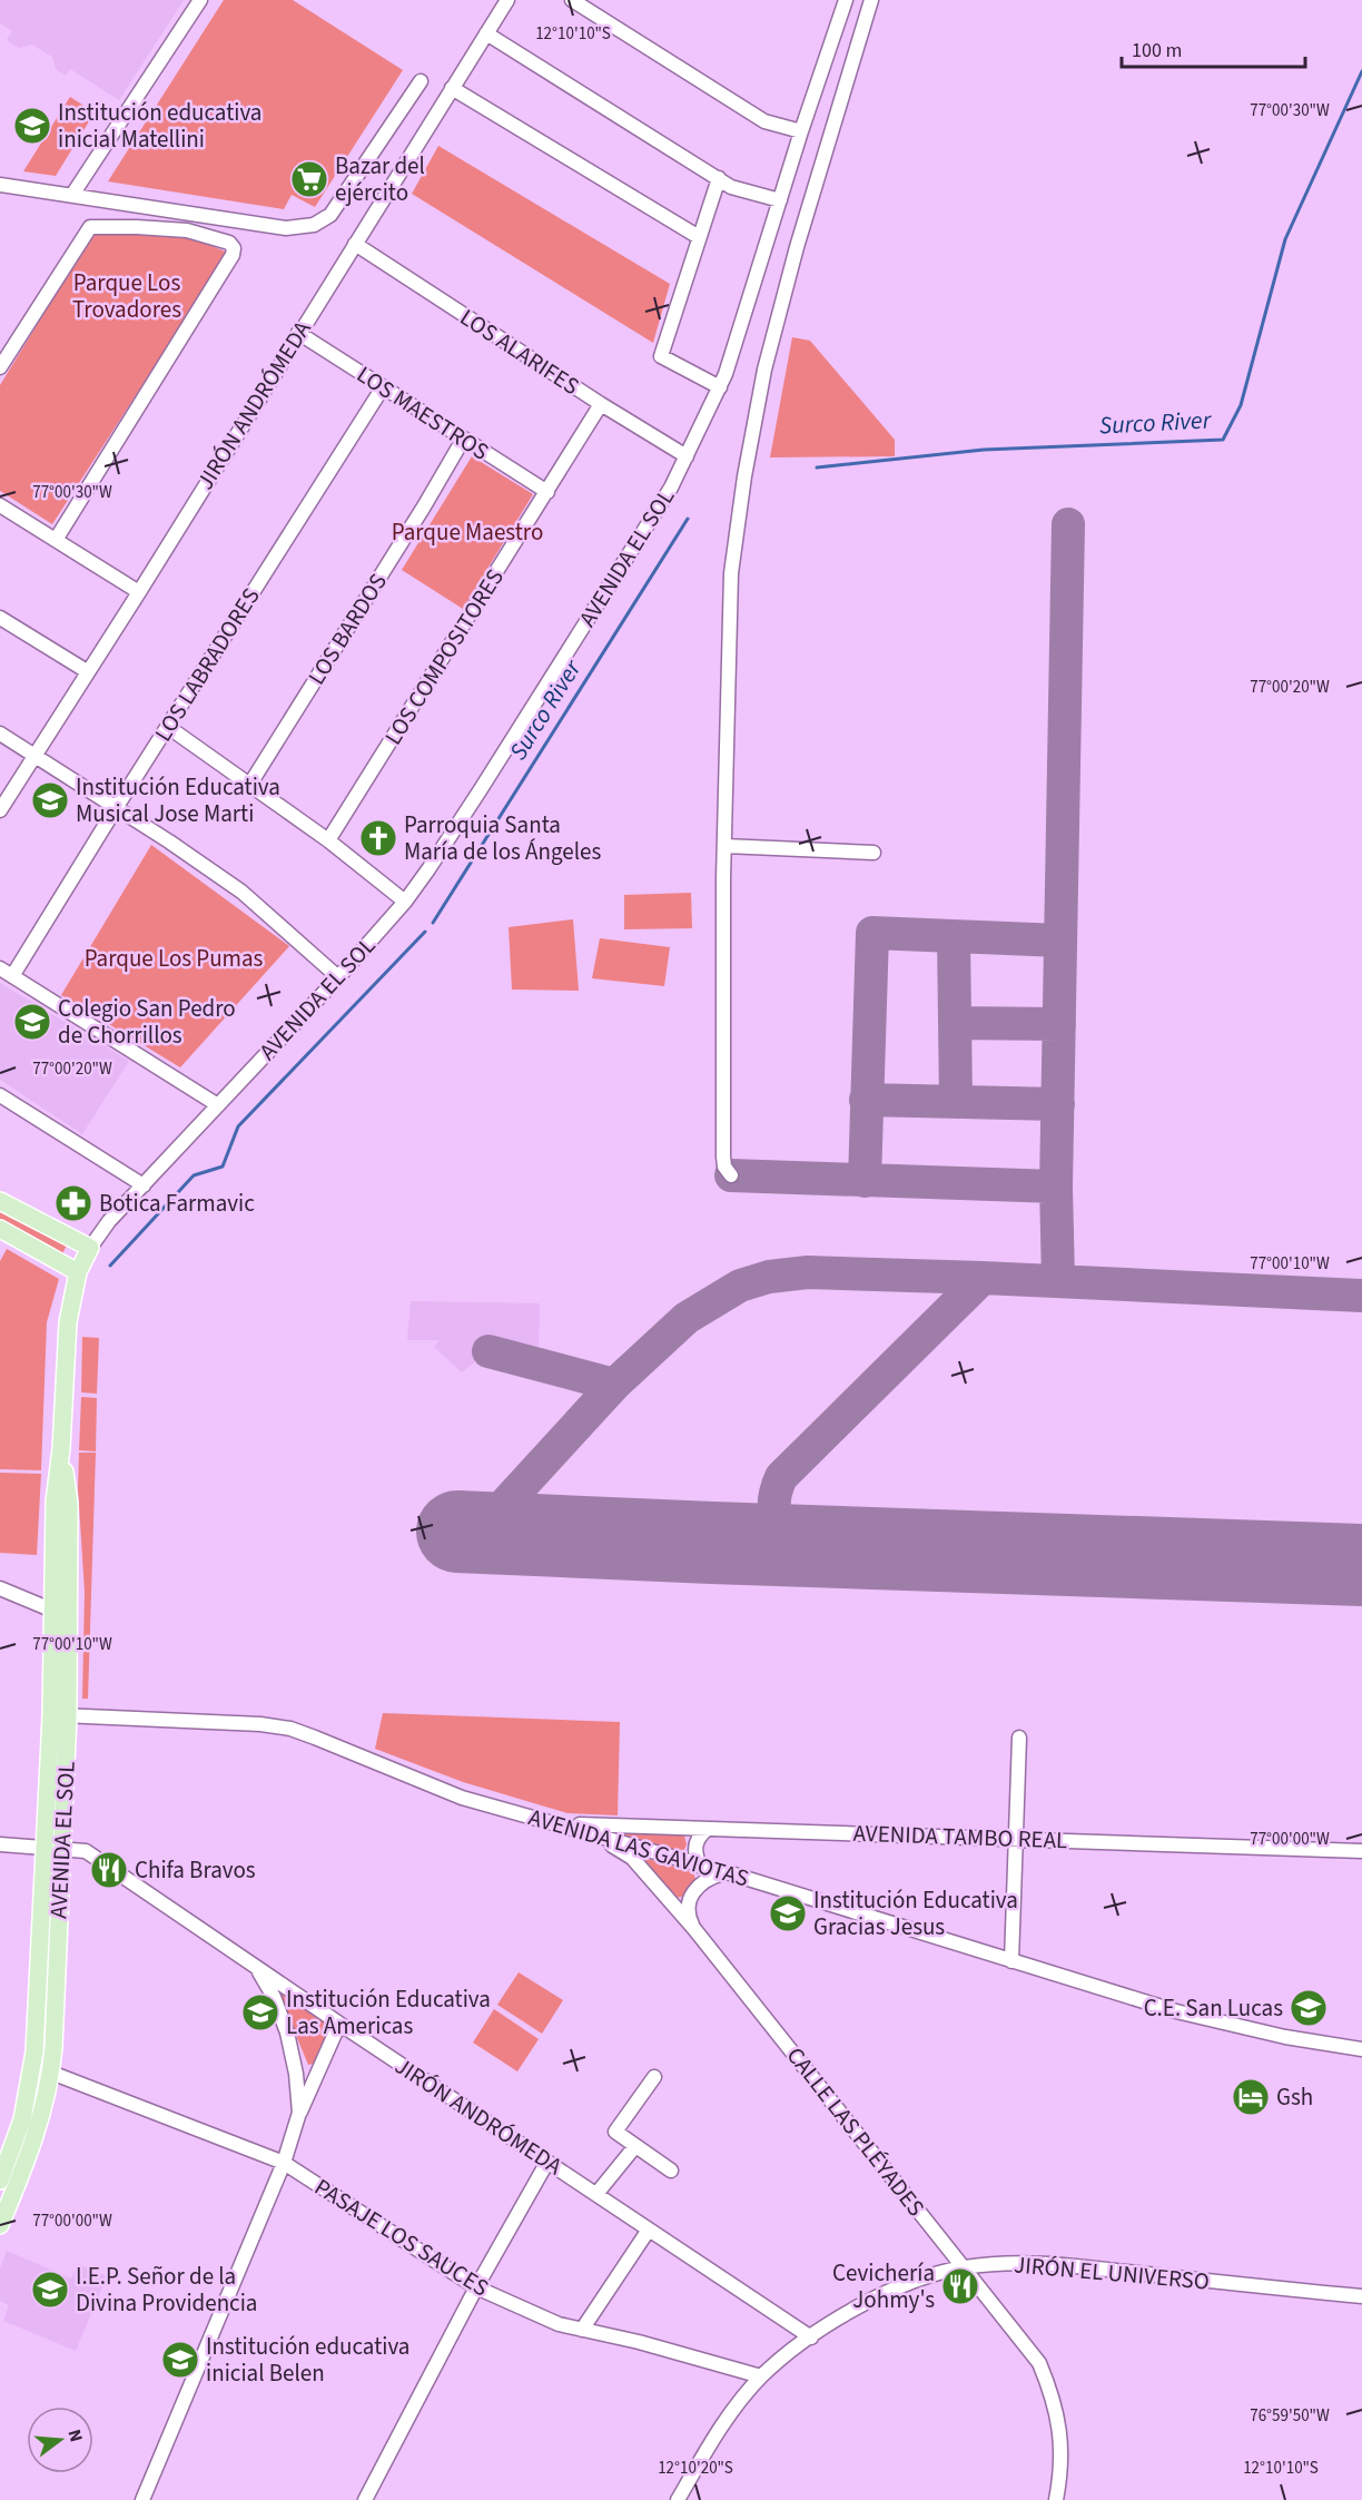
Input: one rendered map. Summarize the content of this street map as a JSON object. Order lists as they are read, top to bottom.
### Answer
{
  "streets": {
    "main road": ["AVENIDA EL SOL"],
    "street": [
      "LOS ALARIFES",
      "JIRÓN ANDRÓMEDA",
      "LOS MAESTROS",
      "LOS BARDOS",
      "LOS COMPOSITORES",
      "LOS LABRADORES",
      "AVENIDA TAMBO REAL",
      "AVENIDA LAS GAVIOTAS",
      "CALLE LAS PLÉYADES",
      "PASAJE LOS SAUCES",
      "JIRÓN EL UNIVERSO"
    ]
  },
  "crossings": [
    ["LOS ALARIFES", "JIRÓN ANDRÓMEDA"],
    ["LOS ALARIFES", "AVENIDA EL SOL"],
    ["LOS ALARIFES", "LOS COMPOSITORES"],
    ["JIRÓN ANDRÓMEDA", "LOS MAESTROS"],
    ["JIRÓN ANDRÓMEDA", "AVENIDA EL SOL"],
    ["JIRÓN ANDRÓMEDA", "JIRÓN EL UNIVERSO"],
    ["LOS MAESTROS", "LOS BARDOS"],
    ["LOS MAESTROS", "LOS COMPOSITORES"],
    ["LOS MAESTROS", "LOS LABRADORES"],
    ["AVENIDA EL SOL", "AVENIDA LAS GAVIOTAS"],
    ["AVENIDA EL SOL", "PASAJE LOS SAUCES"],
    ["AVENIDA TAMBO REAL", "AVENIDA LAS GAVIOTAS"],
    ["AVENIDA TAMBO REAL", "CALLE LAS PLÉYADES"],
    ["AVENIDA LAS GAVIOTAS", "CALLE LAS PLÉYADES"],
    ["CALLE LAS PLÉYADES", "JIRÓN EL UNIVERSO"],
    ["PASAJE LOS SAUCES", "JIRÓN EL UNIVERSO"]
  ],
  "water": ["Surco River"],
  "parks": ["Parque Los Trovadores", "Parque Maestro", "Parque Los Pumas"],
  "places": {
    "school or university": [
      "Institución educativa inicial Matellini",
      "Institución Educativa Musical Jose Marti",
      "Colegio San Pedro de Chorrillos",
      "Institución Educativa Gracias Jesus",
      "C.E. San Lucas",
      "Institución Educativa Las Americas",
      "I.E.P. Señor de la Divina Providencia",
      "Institución educativa inicial Belen"
    ],
    "supermarket": ["Bazar del ejército"],
    "church": ["Parroquia Santa María de los Ángeles"],
    "pharmacy": ["Botica Farmavic"],
    "restaurant": ["Chifa Bravos", "Cevichería Johmy's"],
    "hotel": ["Gsh"]
  },
  "scale_bar": "100 m",
  "north": "right",
  "coordinates": [
    "12°10'10\"S",
    "77°00'30\"W",
    "77°00'20\"W",
    "77°00'10\"W",
    "77°00'00\"W",
    "76°59'50\"W",
    "12°10'20\"S"
  ]
}
